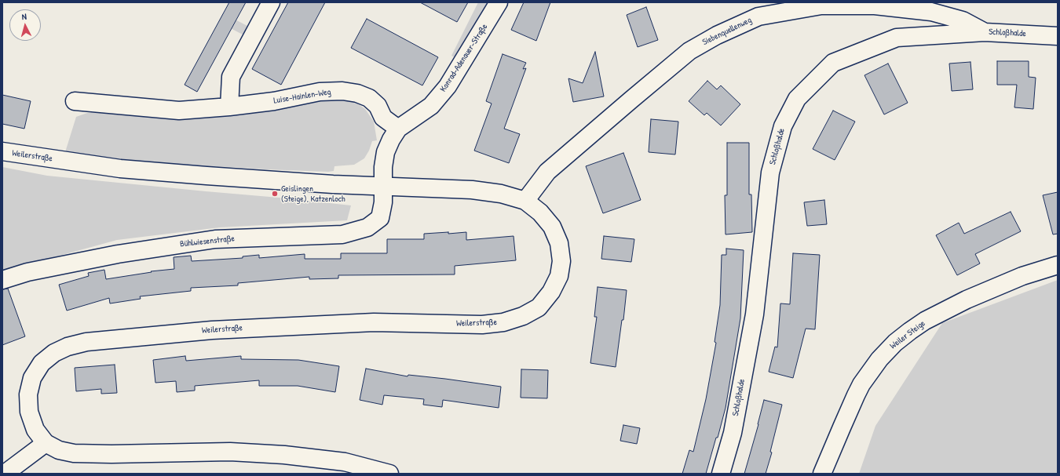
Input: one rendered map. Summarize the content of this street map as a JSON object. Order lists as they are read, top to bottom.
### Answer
{
  "streets": {
    "street": [
      "Siebenquellenweg",
      "Schloßhalde",
      "Konrad-Adenauer-Straße",
      "Luise-Hainlen-Weg",
      "Weilerstraße",
      "Bühlwiesenstraße",
      "Weiler Steige"
    ]
  },
  "crossings": [
    ["Siebenquellenweg", "Schloßhalde"],
    ["Siebenquellenweg", "Weilerstraße"],
    ["Konrad-Adenauer-Straße", "Luise-Hainlen-Weg"],
    ["Konrad-Adenauer-Straße", "Weilerstraße"],
    ["Konrad-Adenauer-Straße", "Bühlwiesenstraße"],
    ["Weilerstraße", "Bühlwiesenstraße"]
  ],
  "places": ["Geislingen (Steige), Katzenloch"],
  "north": "top"
}
